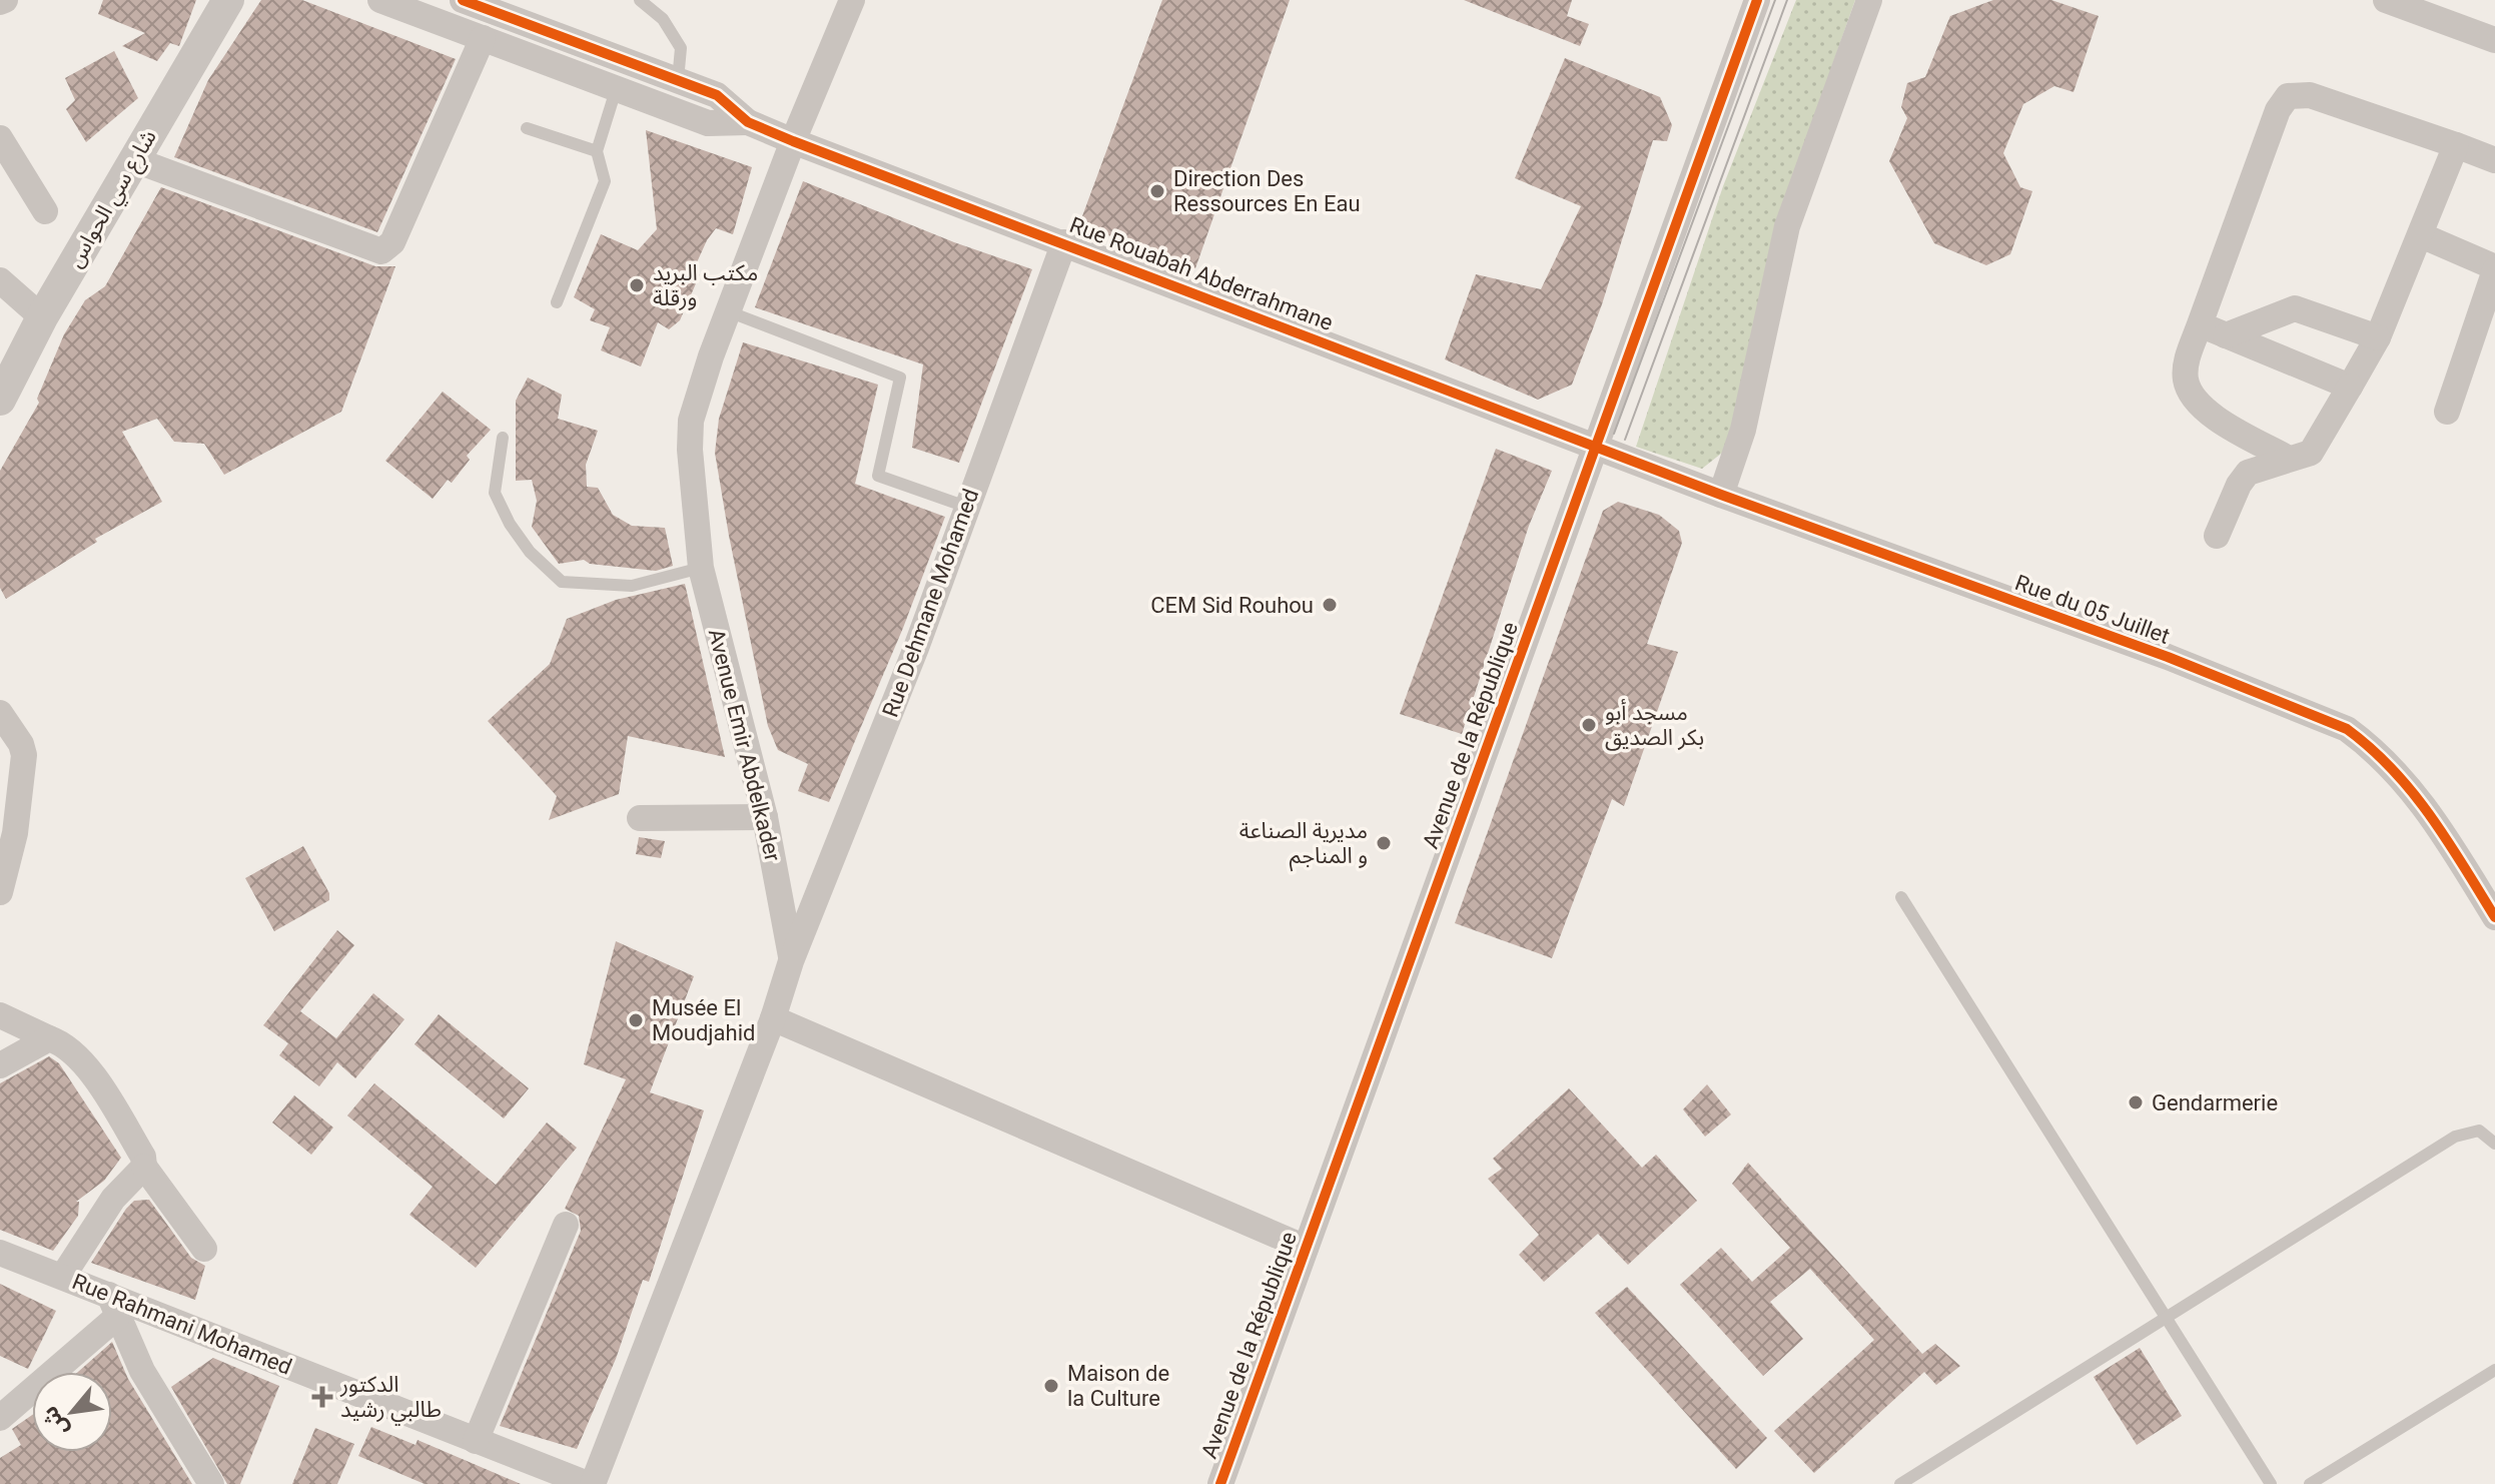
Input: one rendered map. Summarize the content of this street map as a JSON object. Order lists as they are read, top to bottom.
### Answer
{
  "streets": {
    "street": [
      "شارع سي الحواس",
      "Rue Rouabah Abderrahmane",
      "Rue Dehmane Mohamed",
      "Rue du 05 Juillet",
      "Avenue de la République",
      "Avenue Emir Abdelkader",
      "Rue Rahmani Mohamed"
    ]
  },
  "crossings": [
    ["Rue Rouabah Abderrahmane", "Rue Dehmane Mohamed"],
    ["Rue Rouabah Abderrahmane", "Rue du 05 Juillet"],
    ["Rue Rouabah Abderrahmane", "Avenue de la République"],
    ["Rue Rouabah Abderrahmane", "Avenue Emir Abdelkader"],
    ["Rue Dehmane Mohamed", "Avenue Emir Abdelkader"],
    ["Rue du 05 Juillet", "Avenue de la République"],
    ["Avenue Emir Abdelkader", "Rue Rahmani Mohamed"]
  ],
  "places": {
    "other": [
      "Direction Des Ressources En Eau",
      "مكتب البريد ورقلة",
      "CEM Sid Rouhou",
      "مسجد أبو بكر الصديق",
      "مديرية الصناعة و المناجم",
      "Musée El Moudjahid",
      "Gendarmerie",
      "Maison de la Culture"
    ],
    "health": ["الدكتور طالبي رشيد"]
  },
  "north": "bottom left"
}
